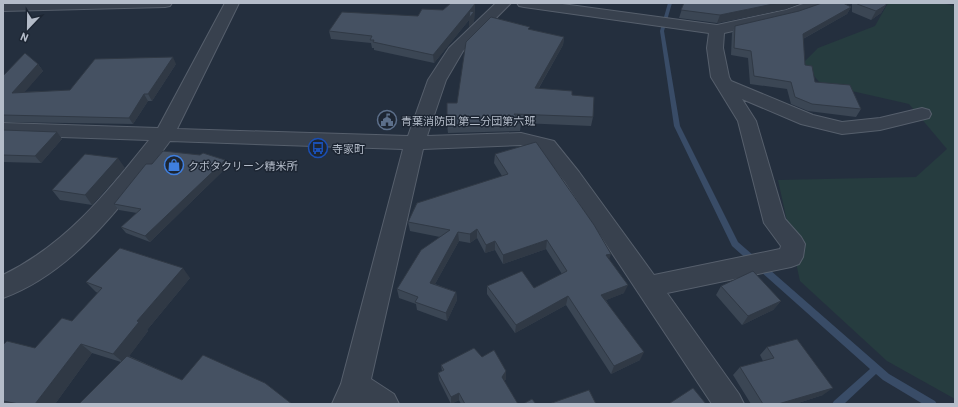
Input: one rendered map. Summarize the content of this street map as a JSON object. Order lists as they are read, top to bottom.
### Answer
{
  "places": {
    "public building": ["青葉消防団 第二分団第六班"],
    "bus stop": ["寺家町"],
    "shop": ["クボタクリーン精米所"]
  },
  "north": "bottom"
}
